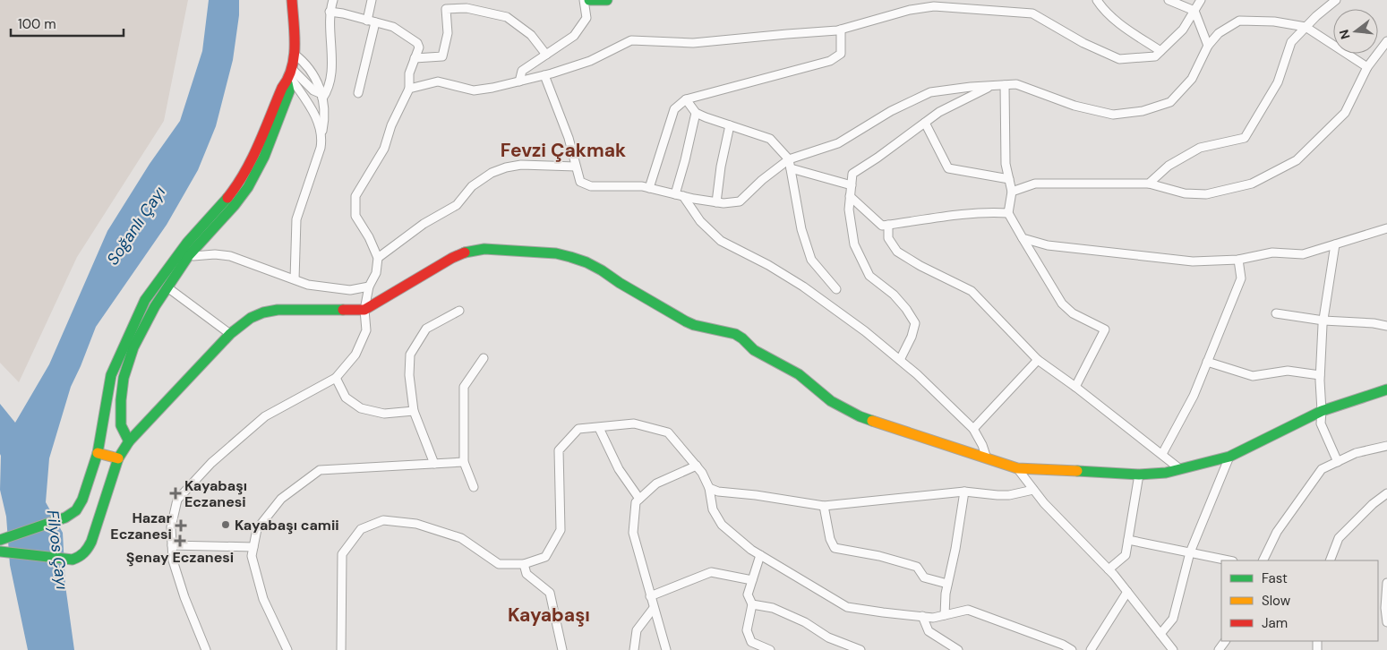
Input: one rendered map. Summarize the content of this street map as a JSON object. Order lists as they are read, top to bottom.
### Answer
{
  "districts": ["Fevzi Çakmak", "Kayabaşı"],
  "water": ["Soğanlı Çayı", "Filyos Çayı"],
  "places": {
    "health": ["Kayabaşı Eczanesi", "Hazar Eczanesi", "Şenay Eczanesi"],
    "other": ["Kayabaşı camii"]
  },
  "legend": ["Fast", "Slow", "Jam"],
  "scale_bar": "100 m",
  "north": "left"
}
